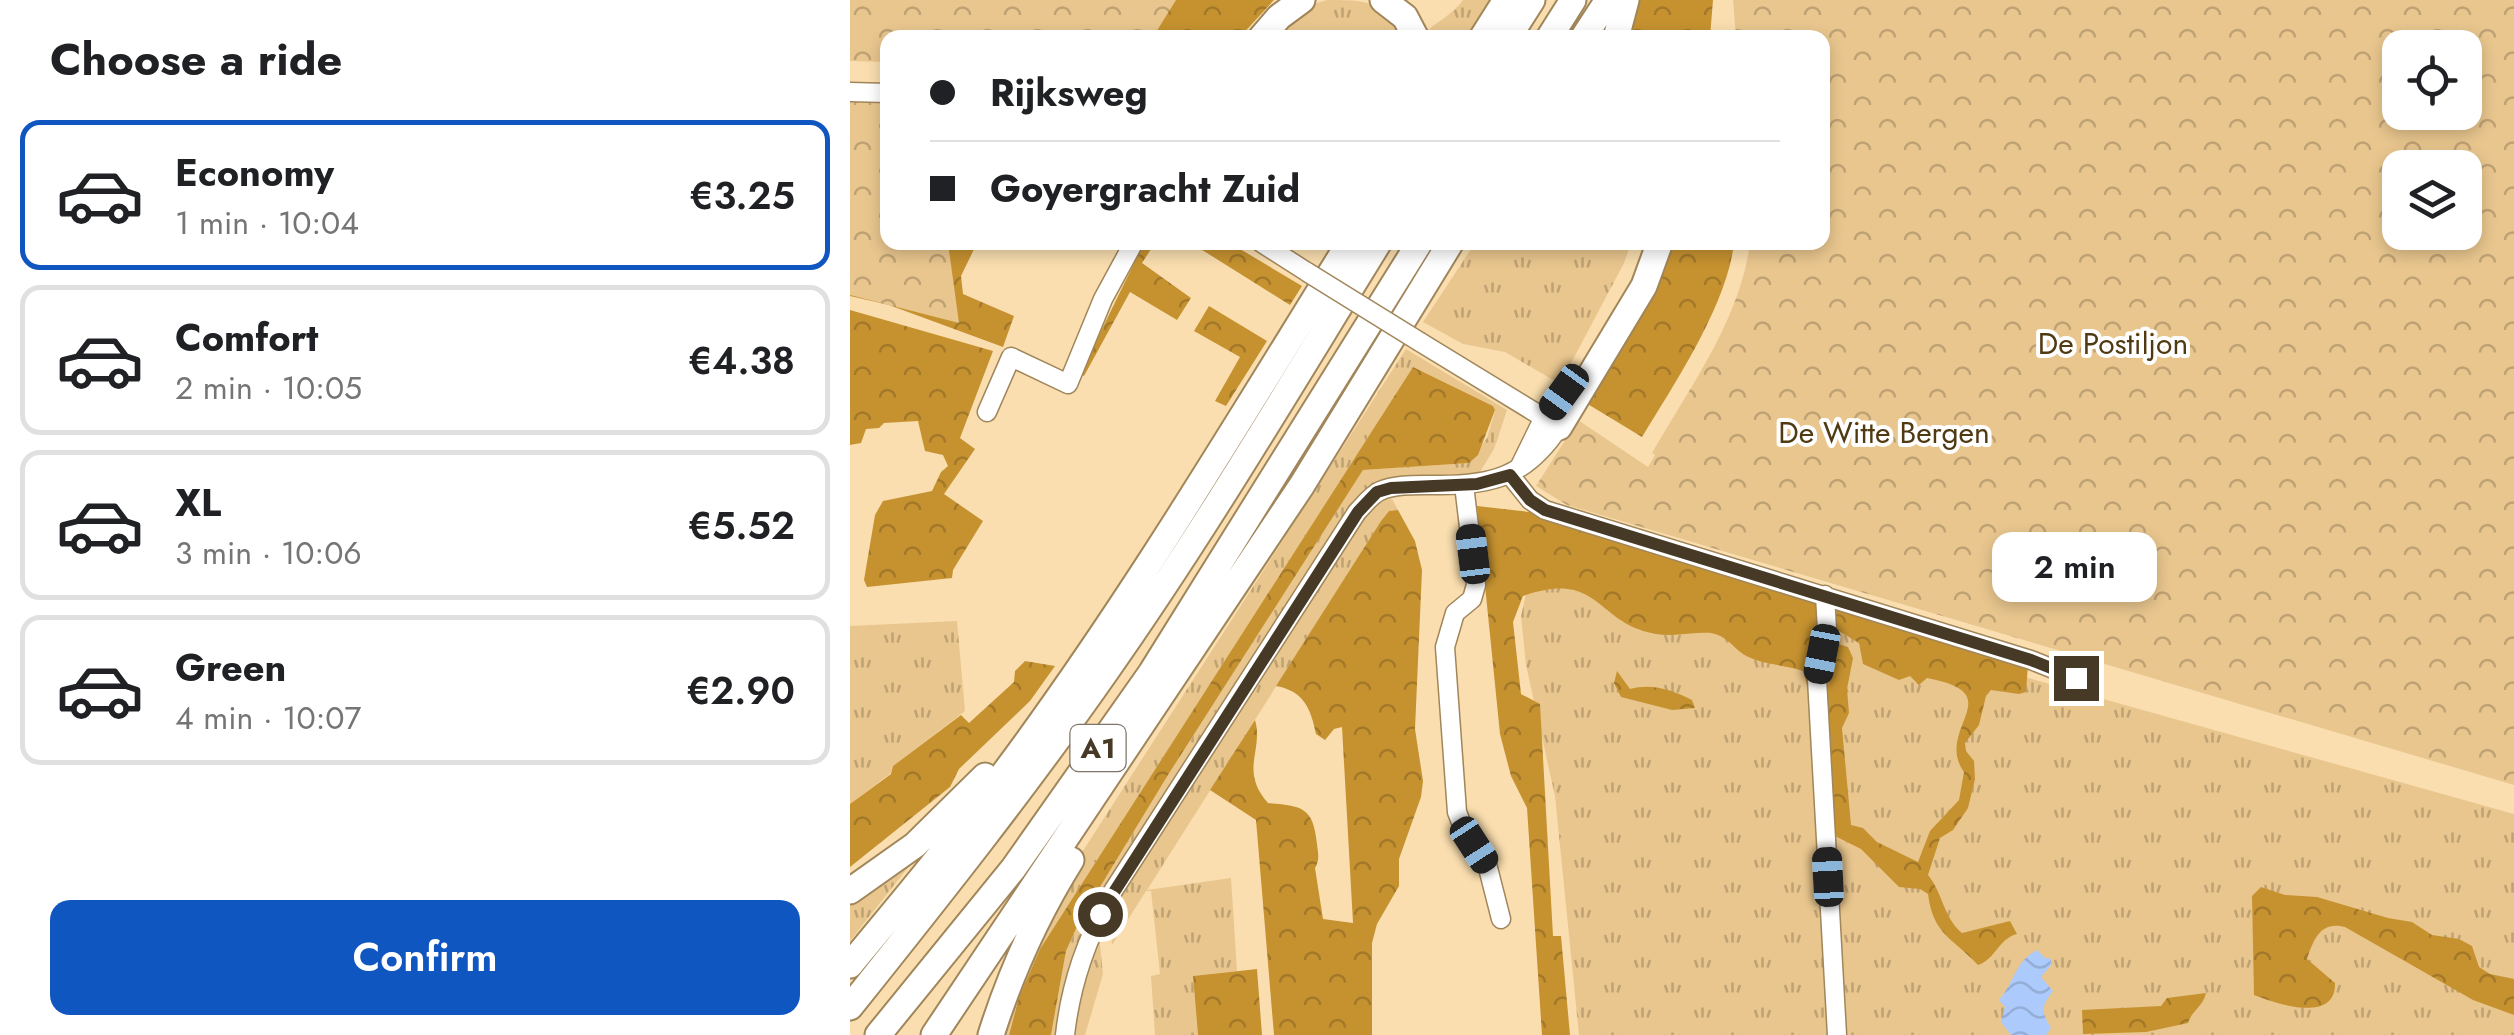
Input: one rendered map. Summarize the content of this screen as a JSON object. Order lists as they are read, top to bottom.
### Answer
{
  "streets": {
    "highway": ["A1"]
  },
  "parks": ["De Postiljon", "De Witte Bergen"],
  "page": {
    "heading": "Choose a ride",
    "banner": ["Rijksweg", "Goyergracht Zuid"],
    "list": [
      {
        "name": "Economy",
        "note": "1 min · 10:04",
        "value": "€3.25"
      },
      {
        "name": "Comfort",
        "note": "2 min · 10:05",
        "value": "€4.38"
      },
      {
        "name": "XL",
        "note": "3 min · 10:06",
        "value": "€5.52"
      },
      {
        "name": "Green",
        "note": "4 min · 10:07",
        "value": "€2.90"
      }
    ],
    "bubble": "2 min",
    "buttons": "Confirm"
  }
}
